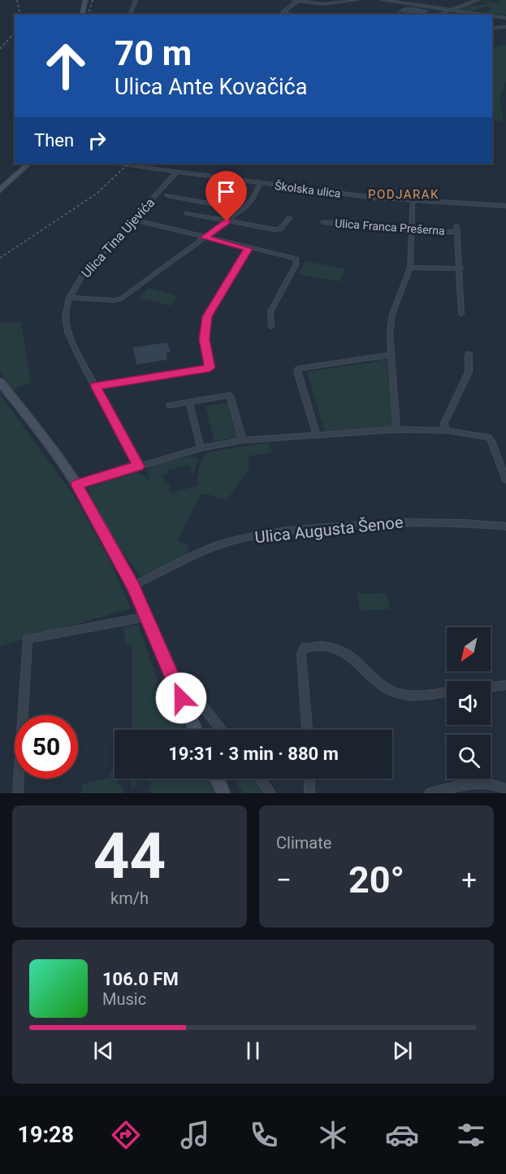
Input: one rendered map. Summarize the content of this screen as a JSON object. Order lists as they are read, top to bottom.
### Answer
{
  "streets": {
    "street": [
      "Školska ulica",
      "Ulica Franca Prešerna",
      "Ulica Tina Ujevića",
      "Ulica Augusta Šenoe"
    ]
  },
  "crossings": [
    ["Školska ulica", "Ulica Tina Ujevića"]
  ],
  "districts": ["PODJARAK"],
  "north": "bottom left",
  "page": {
    "turn": ["70 m", "Ulica Ante Kovačića"],
    "then": "Then",
    "limit": "50",
    "trip": "19:31 · 3 min · 880 m",
    "tile": [
      ["44", "km/h"],
      "Climate"
    ],
    "heat": ["−", "20°", "+"],
    "song": ["106.0 FM", "Music"],
    "tabs": "19:28"
  }
}
